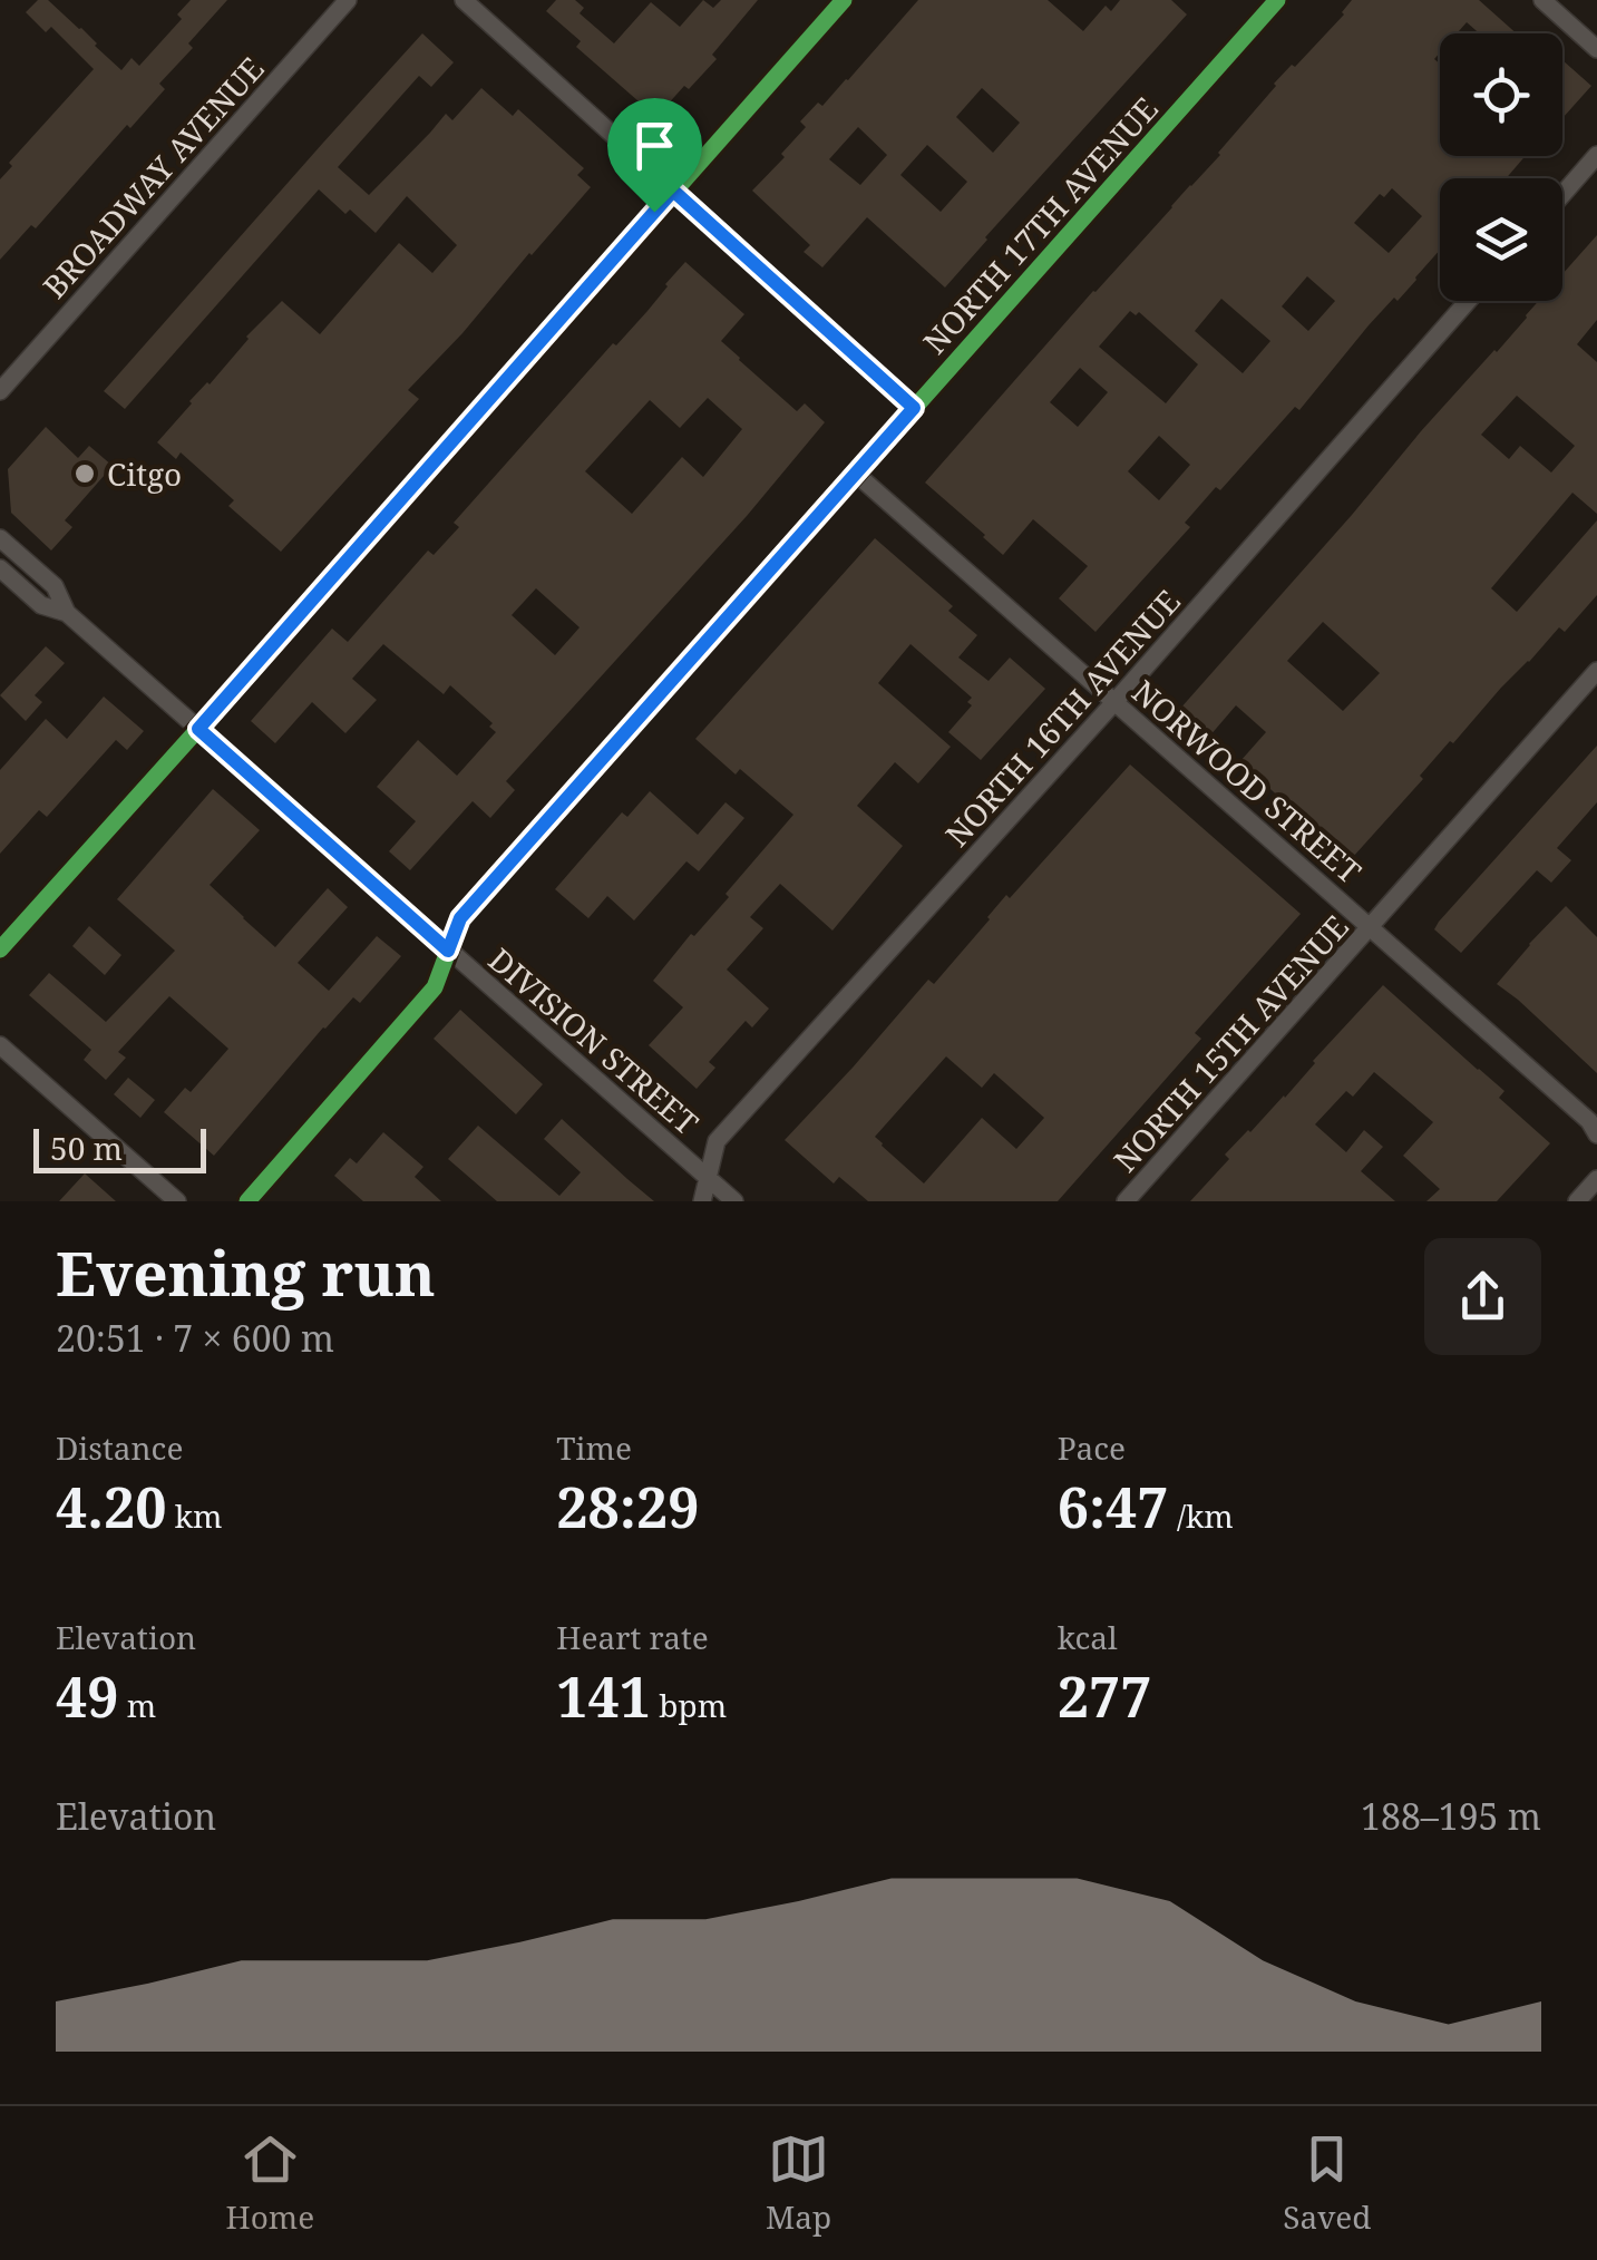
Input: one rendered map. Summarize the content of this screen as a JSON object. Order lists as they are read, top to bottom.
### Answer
{
  "streets": {
    "street": [
      "BROADWAY AVENUE",
      "NORTH 17TH AVENUE",
      "NORTH 16TH AVENUE",
      "NORWOOD STREET",
      "DIVISION STREET",
      "NORTH 15TH AVENUE"
    ]
  },
  "crossings": [
    ["NORTH 17TH AVENUE", "NORWOOD STREET"],
    ["NORTH 17TH AVENUE", "DIVISION STREET"],
    ["NORTH 16TH AVENUE", "NORWOOD STREET"],
    ["NORTH 16TH AVENUE", "DIVISION STREET"],
    ["NORWOOD STREET", "NORTH 15TH AVENUE"]
  ],
  "places": ["Citgo"],
  "scale_bar": "50 m",
  "page": {
    "scale": "50 m",
    "heading": ["Evening run", "20:51 · 7 × 600 m"],
    "stats": [
      ["Distance", "4.20 km"],
      ["Time", "28:29"],
      ["Pace", "6:47 /km"],
      ["Elevation", "49 m"],
      ["Heart rate", "141 bpm"],
      ["kcal", "277"]
    ],
    "chart": ["Elevation", "188–195 m"],
    "tabs": ["Home", "Map", "Saved"]
  }
}
